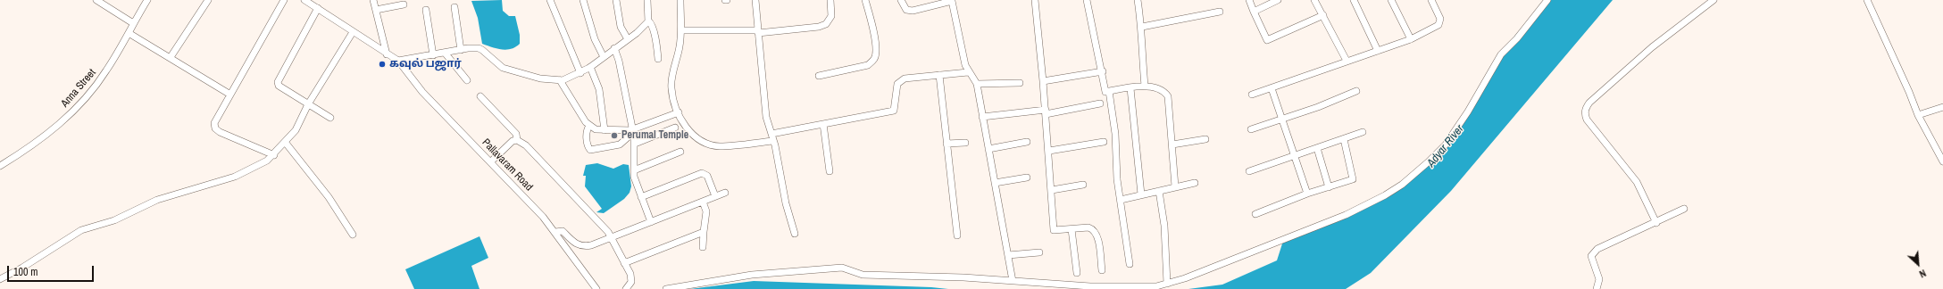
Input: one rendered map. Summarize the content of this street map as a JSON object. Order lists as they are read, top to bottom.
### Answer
{
  "streets": {
    "street": ["Anna Street", "Pallavaram Road"]
  },
  "water": ["Adyar River"],
  "places": ["கவுல் பஜார்", "Perumal Temple"],
  "scale_bar": "100 m",
  "north": "bottom right"
}
